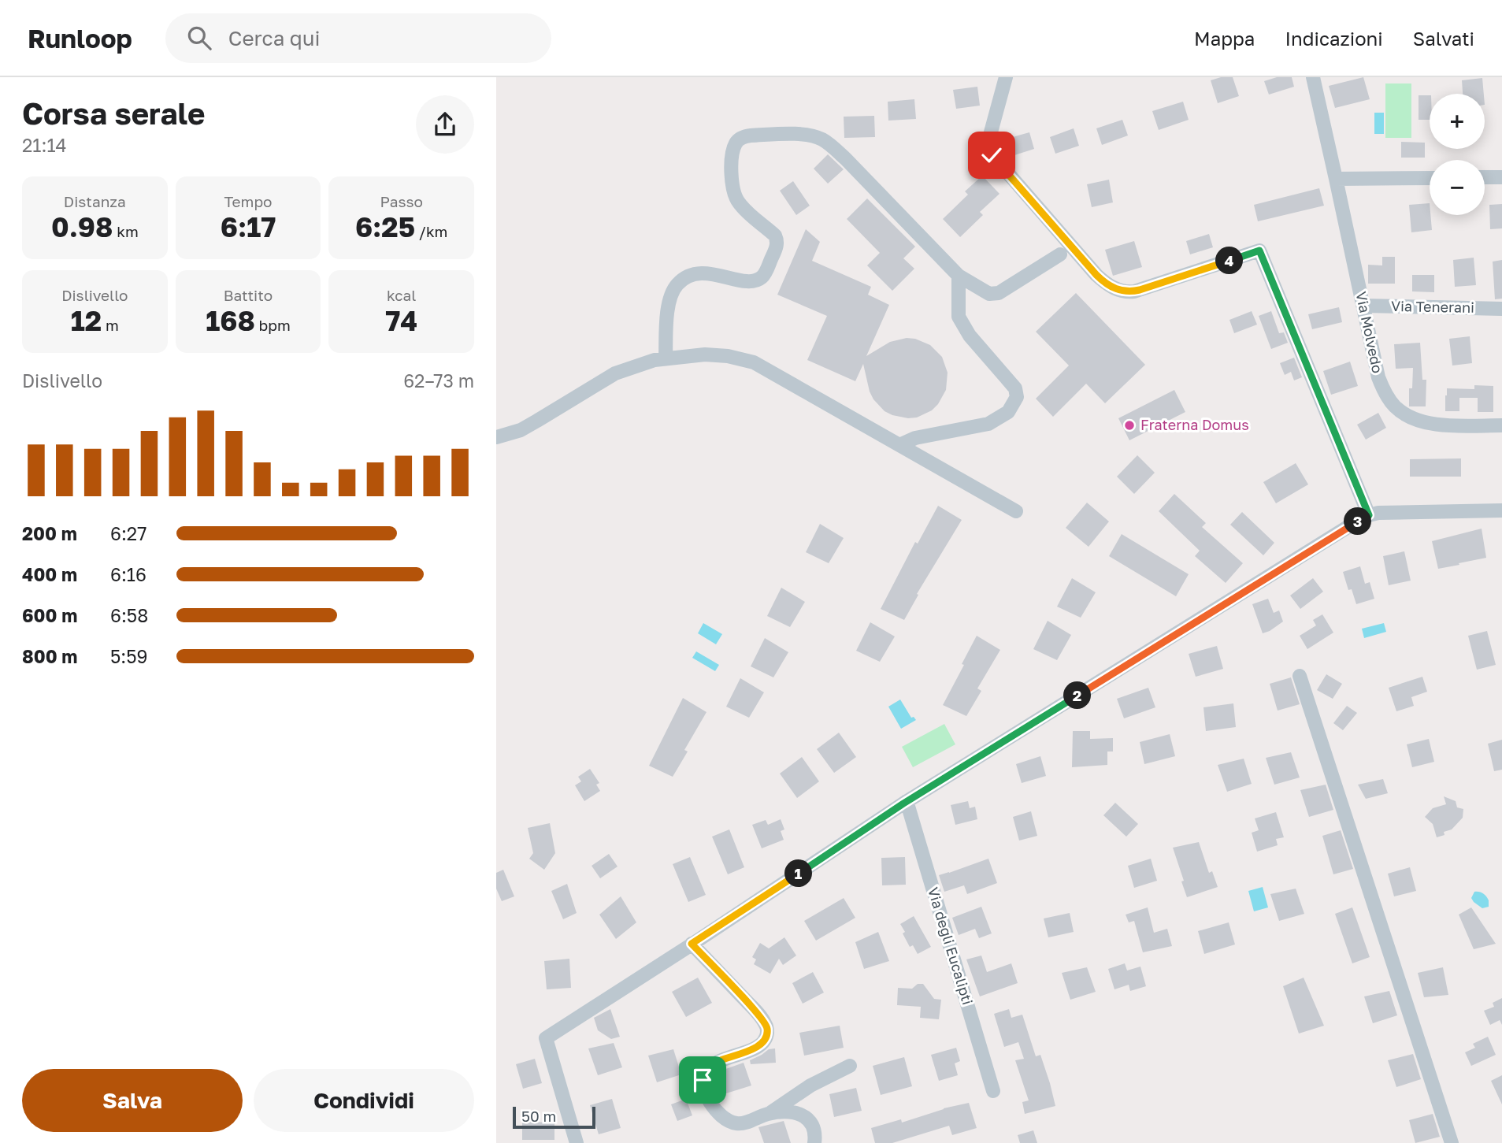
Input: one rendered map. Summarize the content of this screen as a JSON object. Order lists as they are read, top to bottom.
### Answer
{
  "streets": {
    "street": ["Via Tenerani", "Via Molvedo", "Via degli Eucalipti"]
  },
  "crossings": [
    ["Via Tenerani", "Via Molvedo"]
  ],
  "places": ["Fraterna Domus"],
  "scale_bar": "50 m",
  "page": {
    "header": "Runloop",
    "search": "Cerca qui",
    "nav": ["Mappa", "Indicazioni", "Salvati"],
    "heading": ["Corsa serale", "21:14"],
    "map_buttons": ["+", "−"],
    "stats": [
      ["Distanza", "0.98 km"],
      ["Tempo", "6:17"],
      ["Passo", "6:25 /km"],
      ["Dislivello", "12 m"],
      ["Battito", "168 bpm"],
      ["kcal", "74"]
    ],
    "pins": [
      "4",
      "3",
      "2",
      "1"
    ],
    "chart": ["Dislivello", "62–73 m"],
    "list": [
      {
        "name": "200 m",
        "note": "6:27"
      },
      {
        "name": "400 m",
        "note": "6:16"
      },
      {
        "name": "600 m",
        "note": "6:58"
      },
      {
        "name": "800 m",
        "note": "5:59"
      }
    ],
    "buttons": ["Salva", "Condividi"],
    "scale": "50 m"
  }
}
